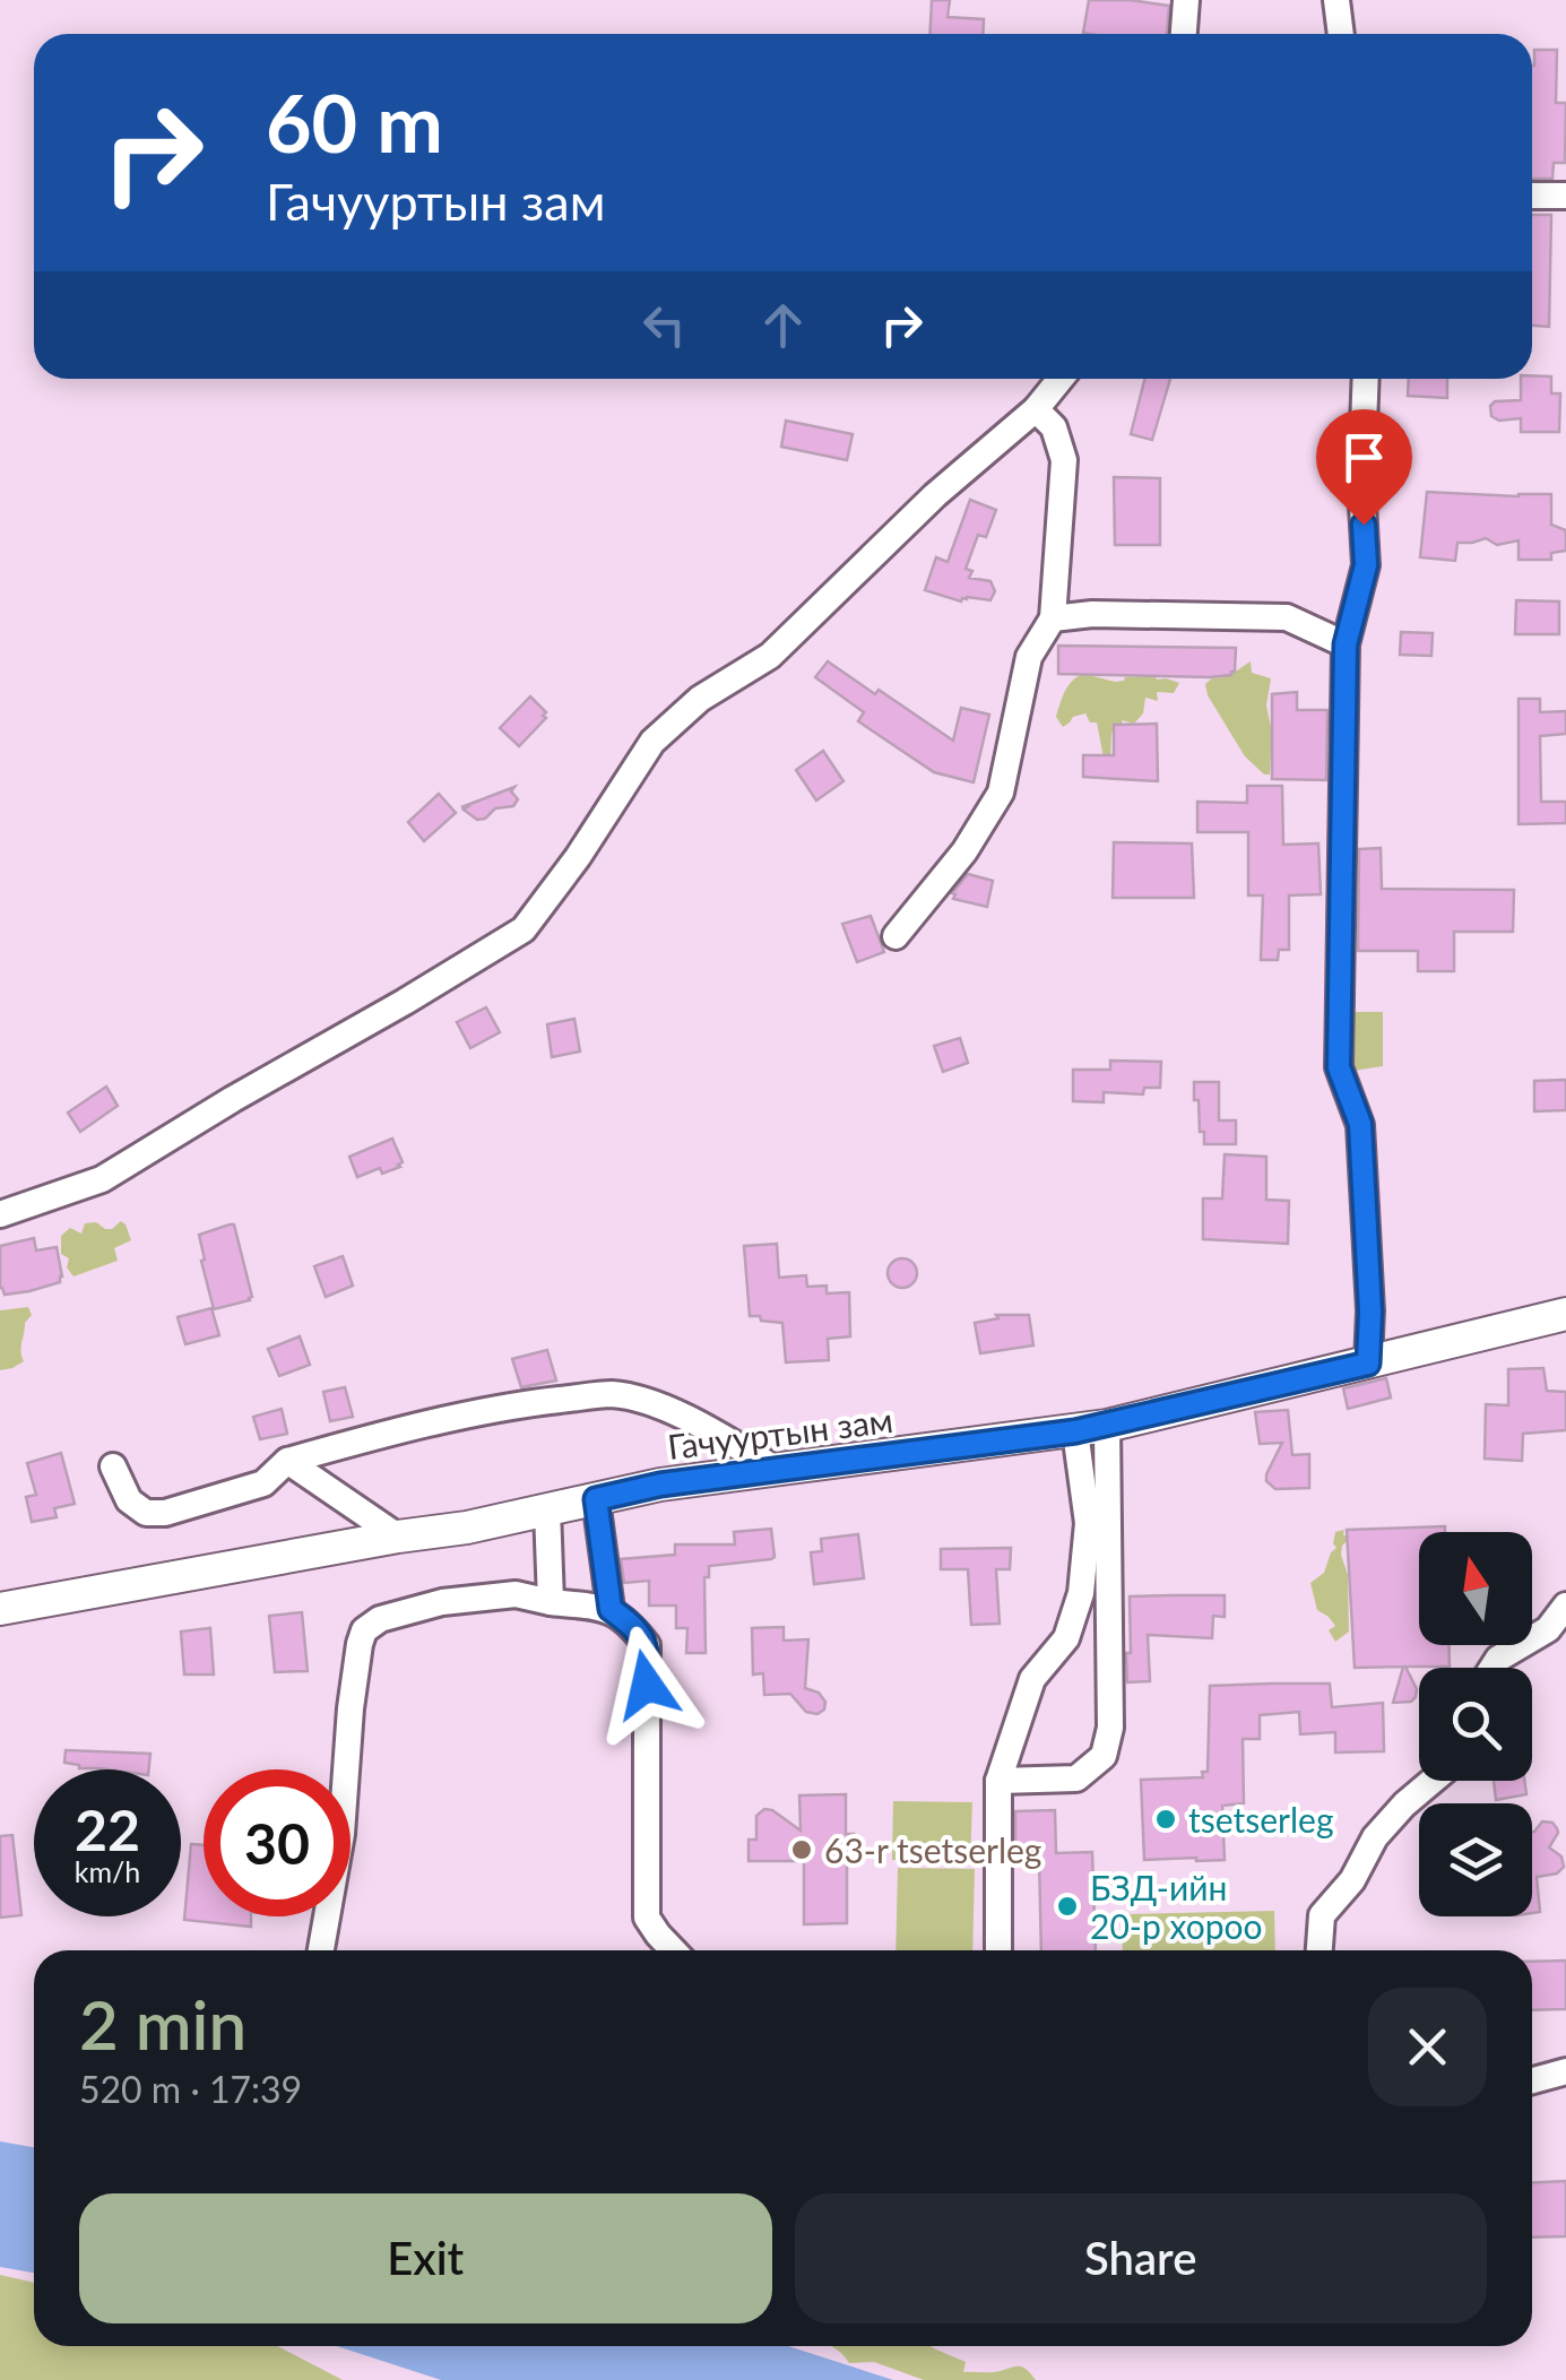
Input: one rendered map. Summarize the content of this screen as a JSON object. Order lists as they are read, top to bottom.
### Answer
{
  "streets": {
    "main road": ["Гачууртын зам"]
  },
  "places": ["tsetserleg", "63-r tsetserleg", "БЗД-ийн 20-р хороо"],
  "north": "top",
  "page": {
    "turn": ["60 m", "Гачууртын зам"],
    "speed": "22 km/h",
    "limit": "30",
    "heading": ["2 min", "520 m · 17:39"],
    "buttons": ["Exit", "Share"]
  }
}
